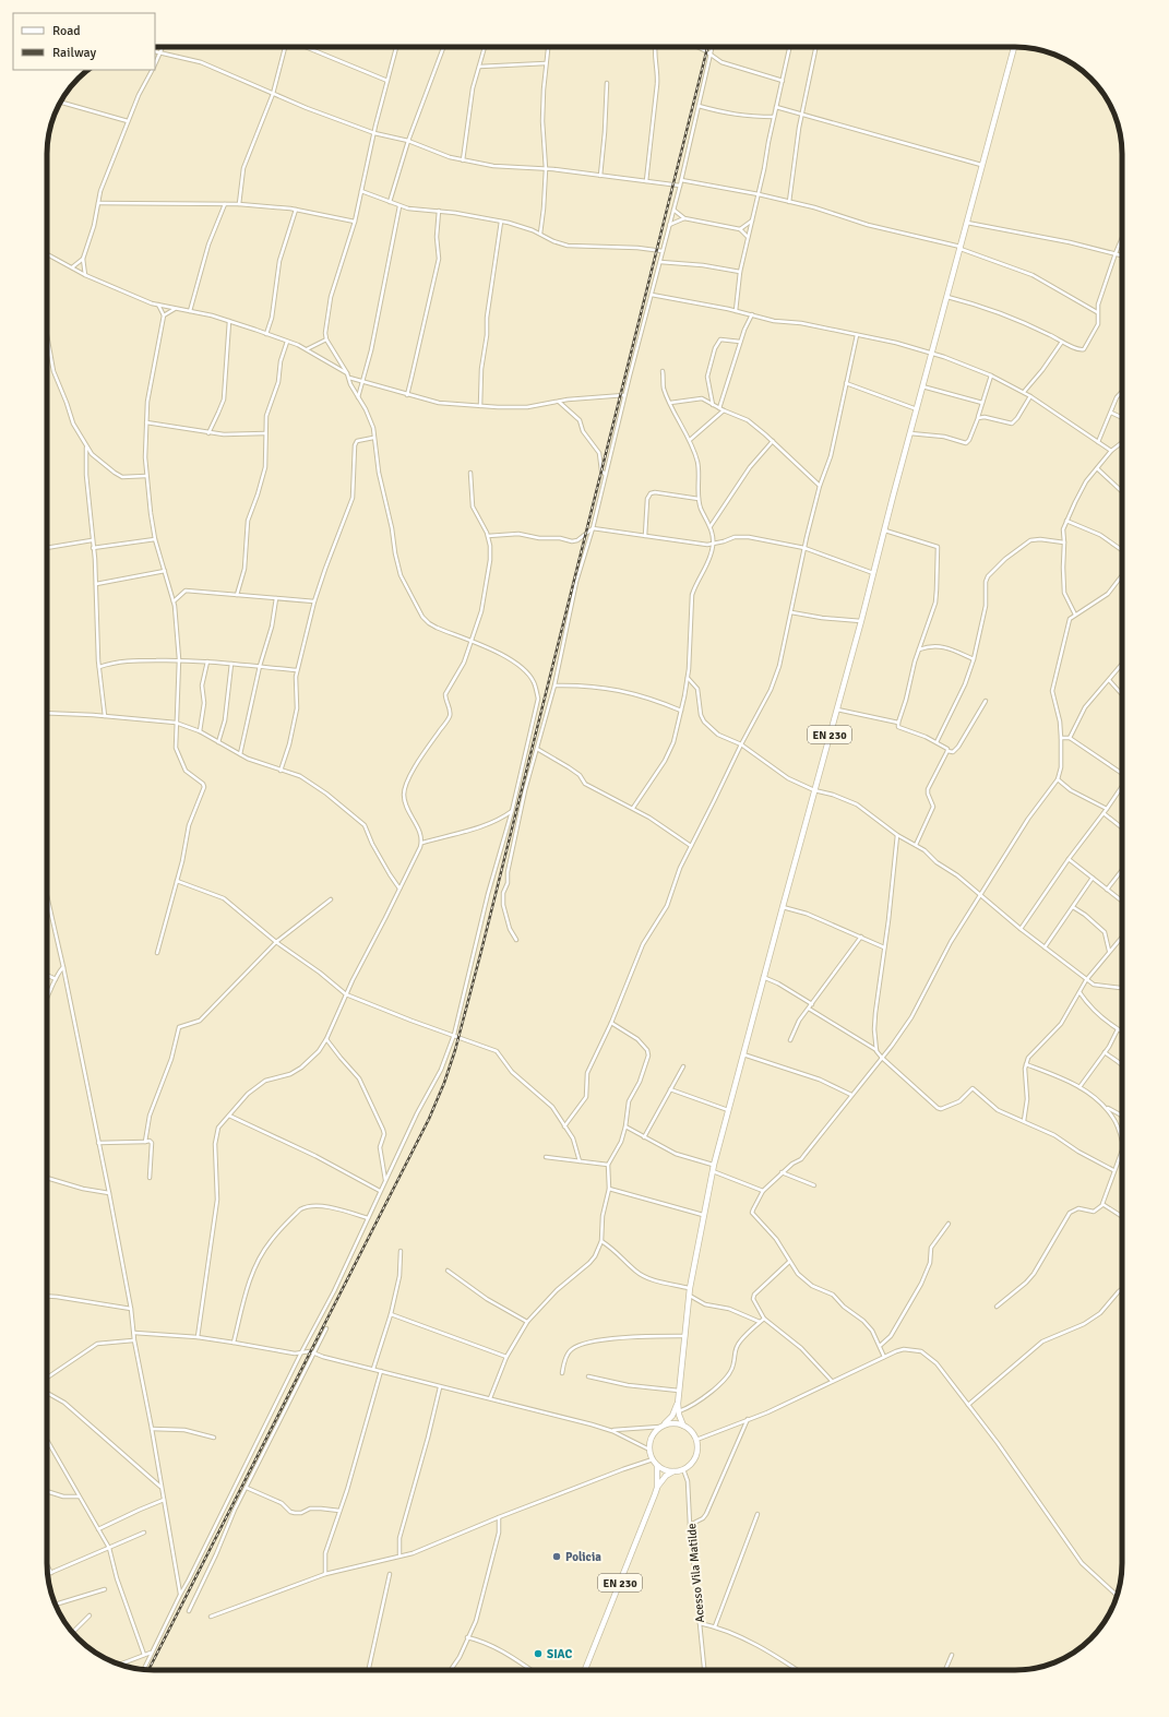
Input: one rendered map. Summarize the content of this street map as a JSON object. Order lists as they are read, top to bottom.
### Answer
{
  "streets": {
    "main road": ["EN 230"],
    "street": ["Acesso Vila Matilde"]
  },
  "crossings": [
    ["EN 230", "Acesso Vila Matilde"]
  ],
  "places": ["Policia", "SIAC"],
  "legend": ["Road", "Railway"]
}
